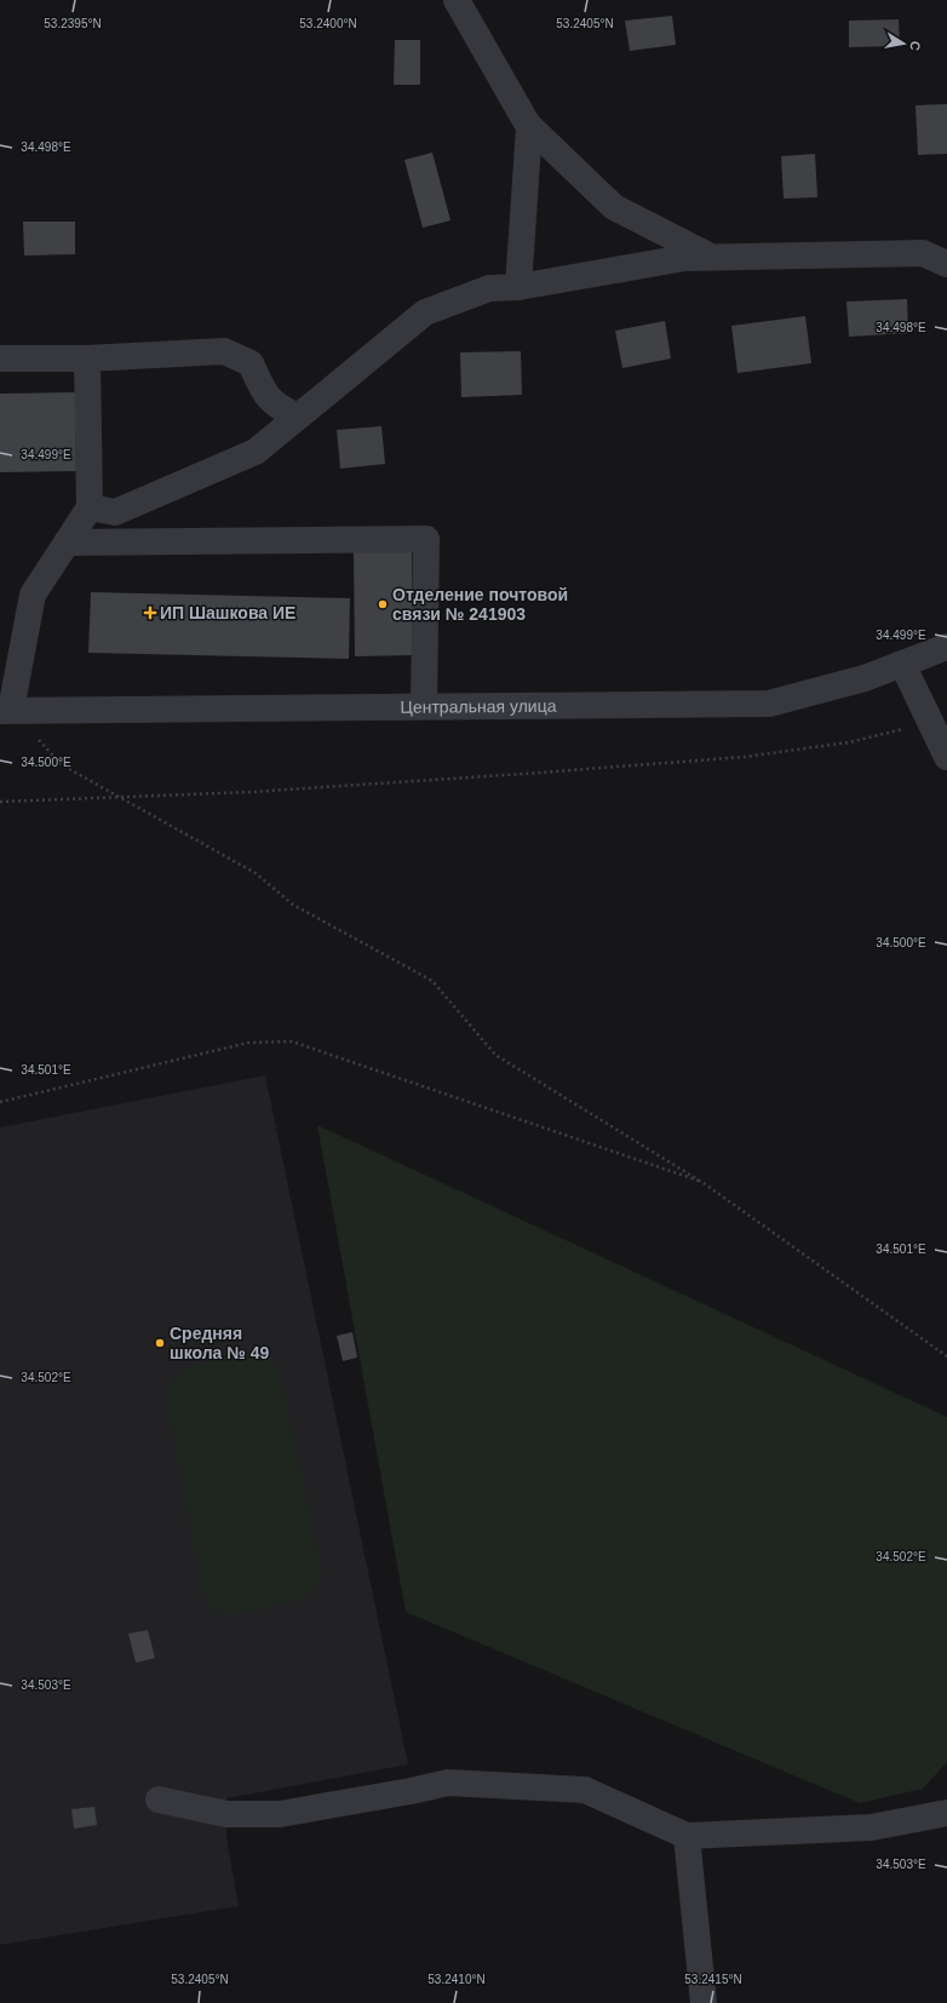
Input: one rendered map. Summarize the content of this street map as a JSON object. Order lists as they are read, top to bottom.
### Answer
{
  "streets": {
    "street": ["Центральная улица"]
  },
  "places": {
    "other": ["Отделение почтовой связи № 241903", "Средняя школа № 49"],
    "health": ["ИП Шашкова ИЕ"]
  },
  "north": "right",
  "coordinates": [
    "53.2395°N",
    "53.2400°N",
    "53.2405°N",
    "34.498°E",
    "34.499°E",
    "34.500°E",
    "34.501°E",
    "34.502°E",
    "34.503°E",
    "53.2410°N",
    "53.2415°N"
  ]
}
